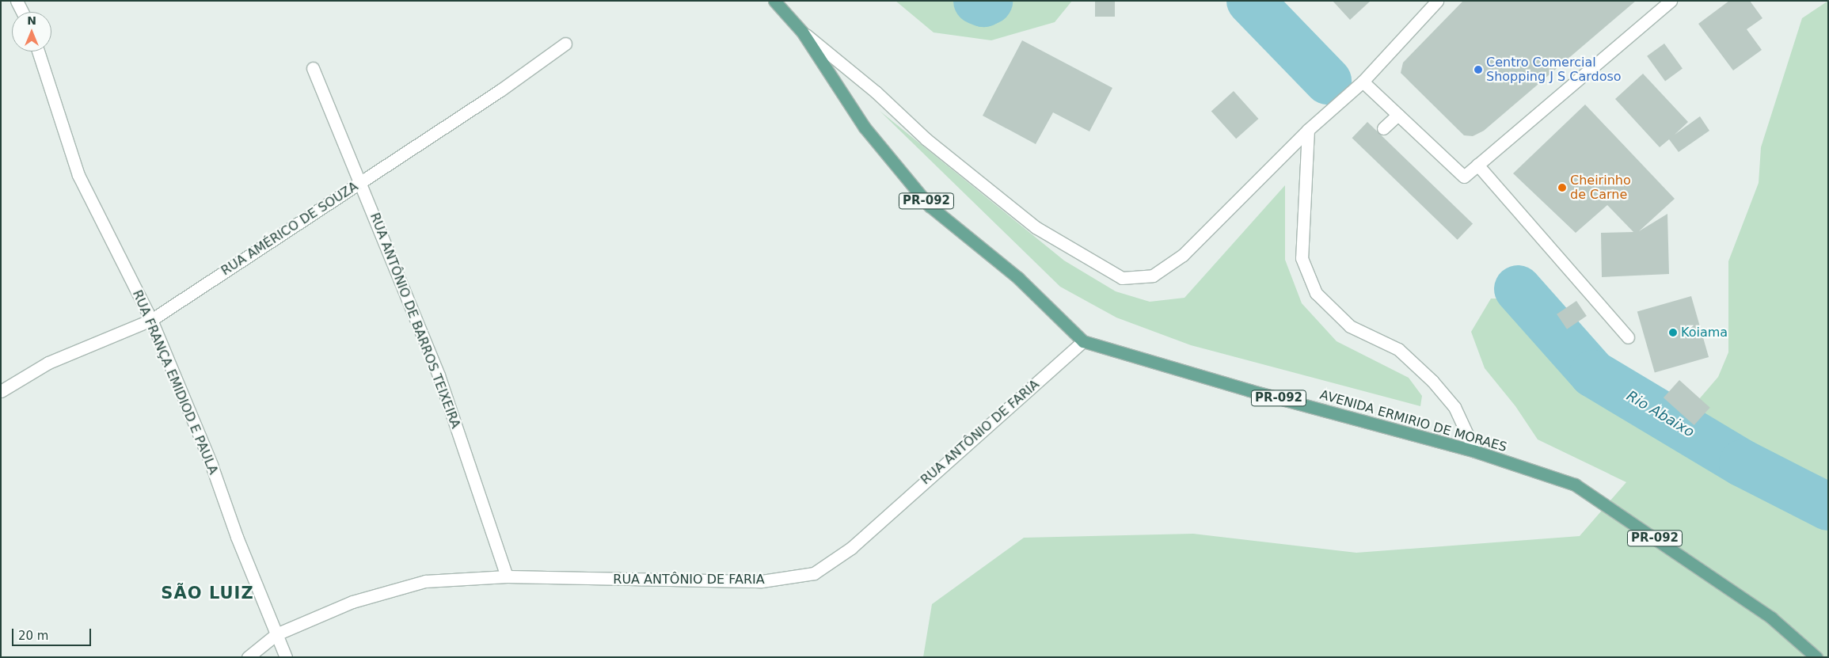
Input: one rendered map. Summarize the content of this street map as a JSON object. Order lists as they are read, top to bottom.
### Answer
{
  "streets": {
    "main road": ["PR-092", "AVENIDA ERMIRIO DE MORAES"],
    "street": [
      "RUA AMÉRICO DE SOUZA",
      "RUA ANTÔNIO DE BARROS TEIXEIRA",
      "RUA FRANÇA EMIDIOD E PAULA",
      "RUA ANTÔNIO DE FARIA"
    ]
  },
  "crossings": [
    ["RUA AMÉRICO DE SOUZA", "RUA ANTÔNIO DE BARROS TEIXEIRA"],
    ["RUA AMÉRICO DE SOUZA", "RUA FRANÇA EMIDIOD E PAULA"],
    ["RUA ANTÔNIO DE BARROS TEIXEIRA", "RUA ANTÔNIO DE FARIA"],
    ["RUA FRANÇA EMIDIOD E PAULA", "RUA ANTÔNIO DE FARIA"],
    ["AVENIDA ERMIRIO DE MORAES", "RUA ANTÔNIO DE FARIA"]
  ],
  "districts": ["SÃO LUIZ"],
  "water": ["Rio Abaixo"],
  "places": ["Centro Comercial Shopping J S Cardoso", "Cheirinho de Carne", "Koiama"],
  "scale_bar": "20 m",
  "north": "top"
}
